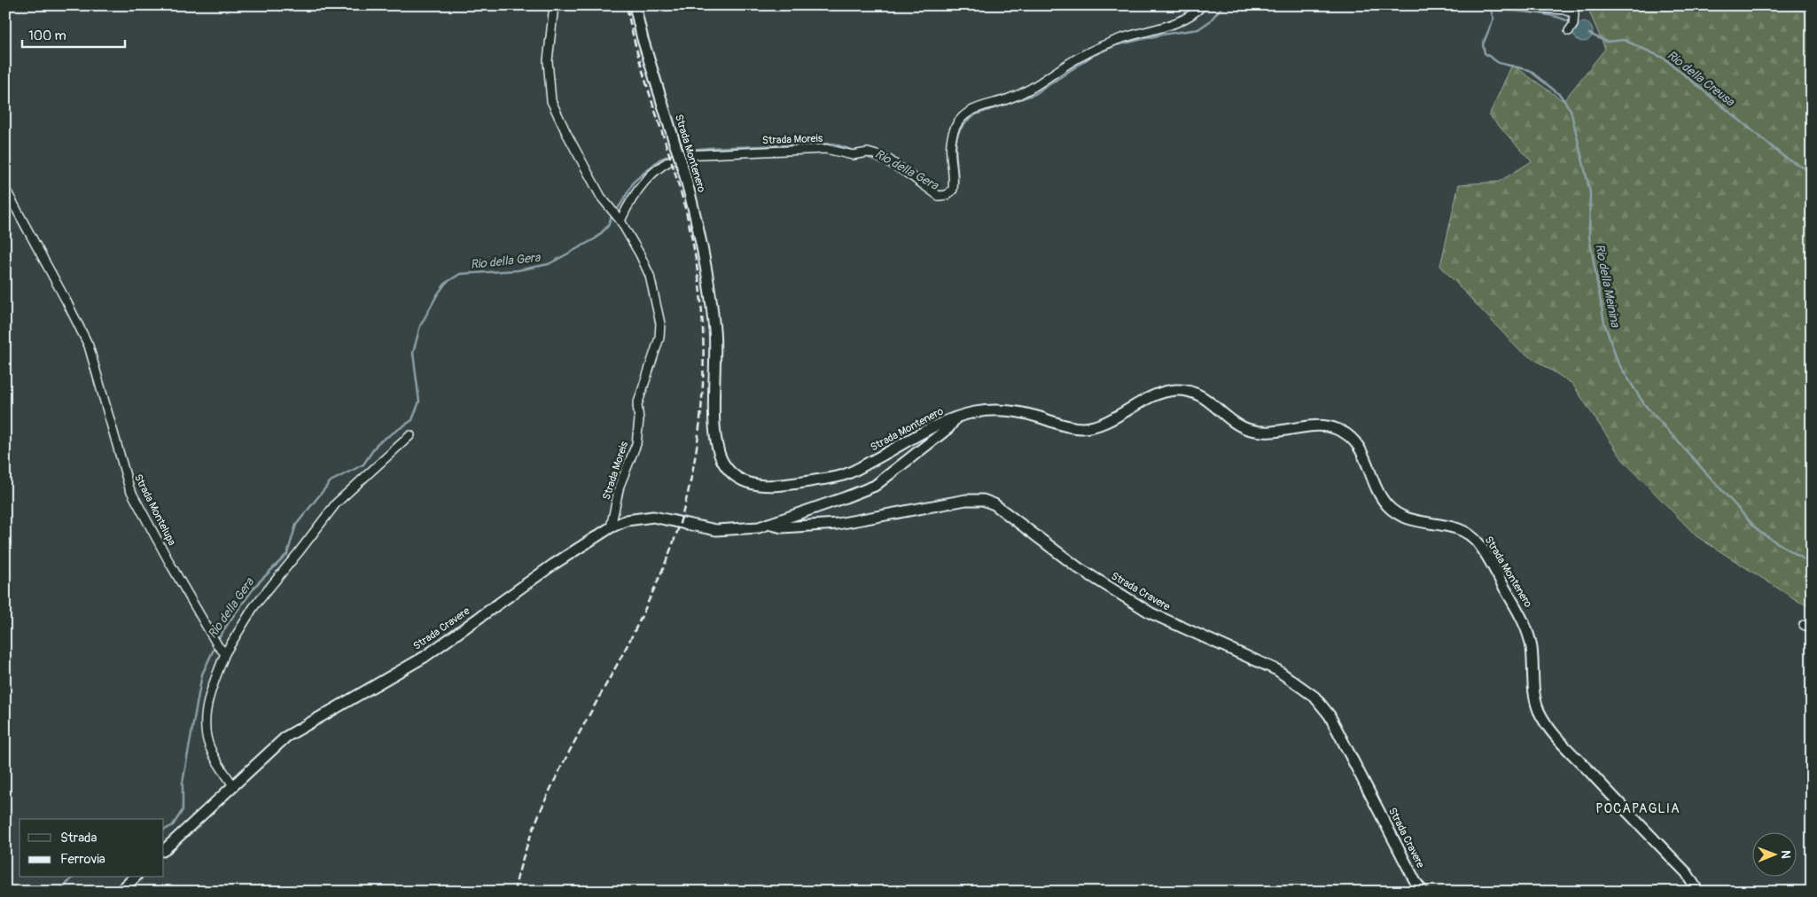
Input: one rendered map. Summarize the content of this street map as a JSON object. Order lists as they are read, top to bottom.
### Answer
{
  "streets": {
    "street": [
      "Strada Moreis",
      "Strada Montenero",
      "Strada Montelupa",
      "Strada Cravere"
    ]
  },
  "crossings": [
    ["Strada Moreis", "Strada Cravere"],
    ["Strada Montenero", "Strada Cravere"]
  ],
  "districts": ["POCAPAGLIA"],
  "water": ["Rio della Creusa", "Rio della Gera", "Rio della Meinina"],
  "legend": ["Strada", "Ferrovia"],
  "scale_bar": "100 m",
  "north": "right"
}
